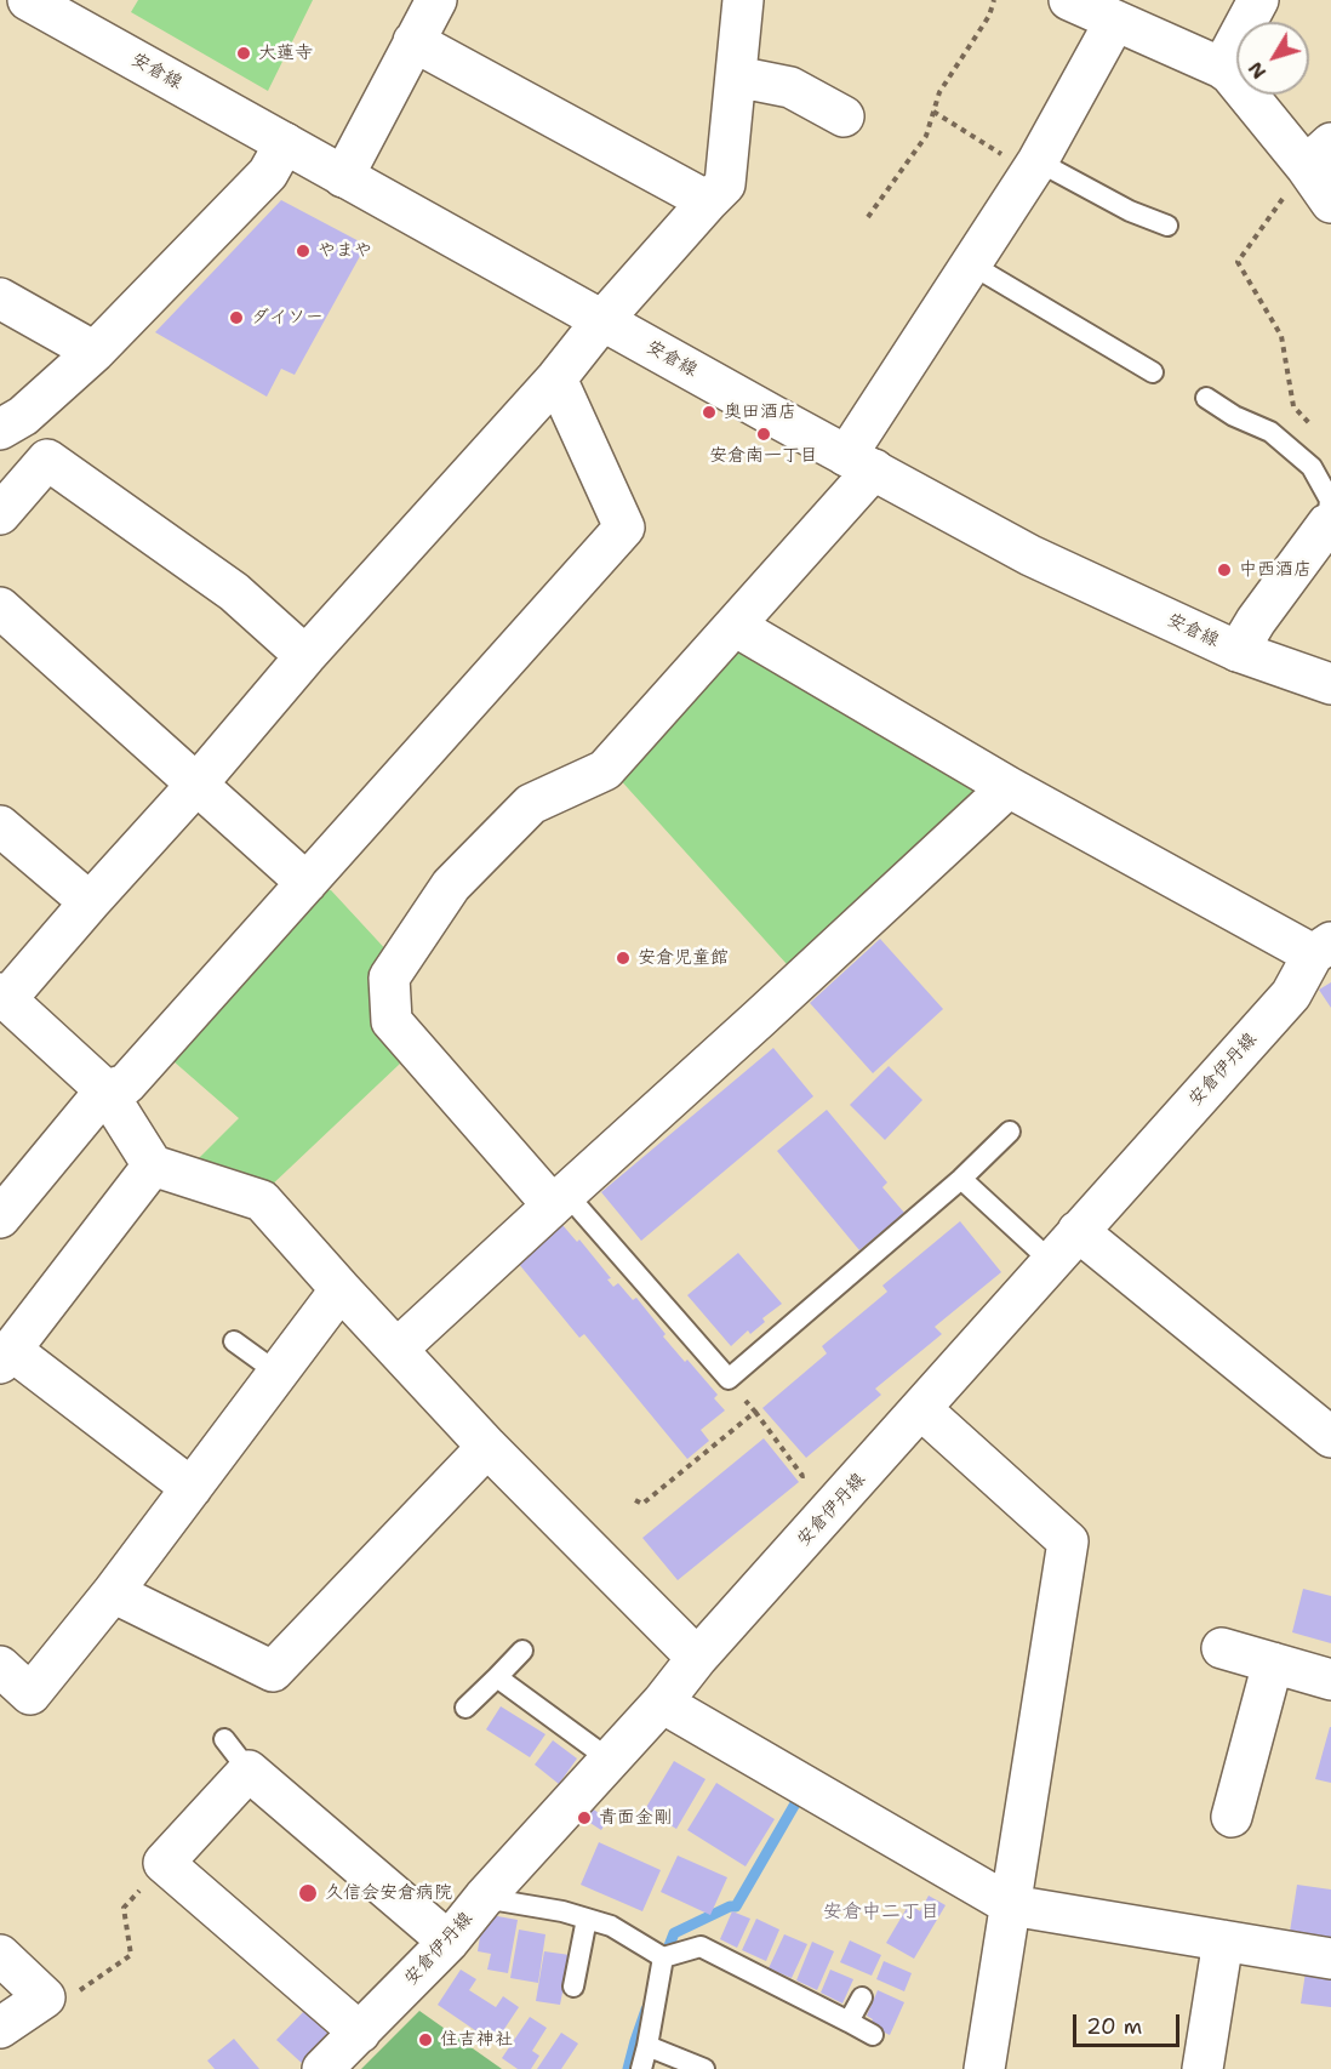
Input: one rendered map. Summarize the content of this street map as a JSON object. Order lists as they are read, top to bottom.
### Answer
{
  "streets": {
    "street": ["安倉線", "安倉伊丹線"]
  },
  "districts": ["安倉中二丁目"],
  "places": [
    "大蓮寺",
    "やまや",
    "ダイソー",
    "奥田酒店",
    "安倉南一丁目",
    "中西酒店",
    "安倉児童館",
    "青面金剛",
    "久信会安倉病院",
    "住吉神社"
  ],
  "scale_bar": "20 m",
  "north": "bottom left"
}
